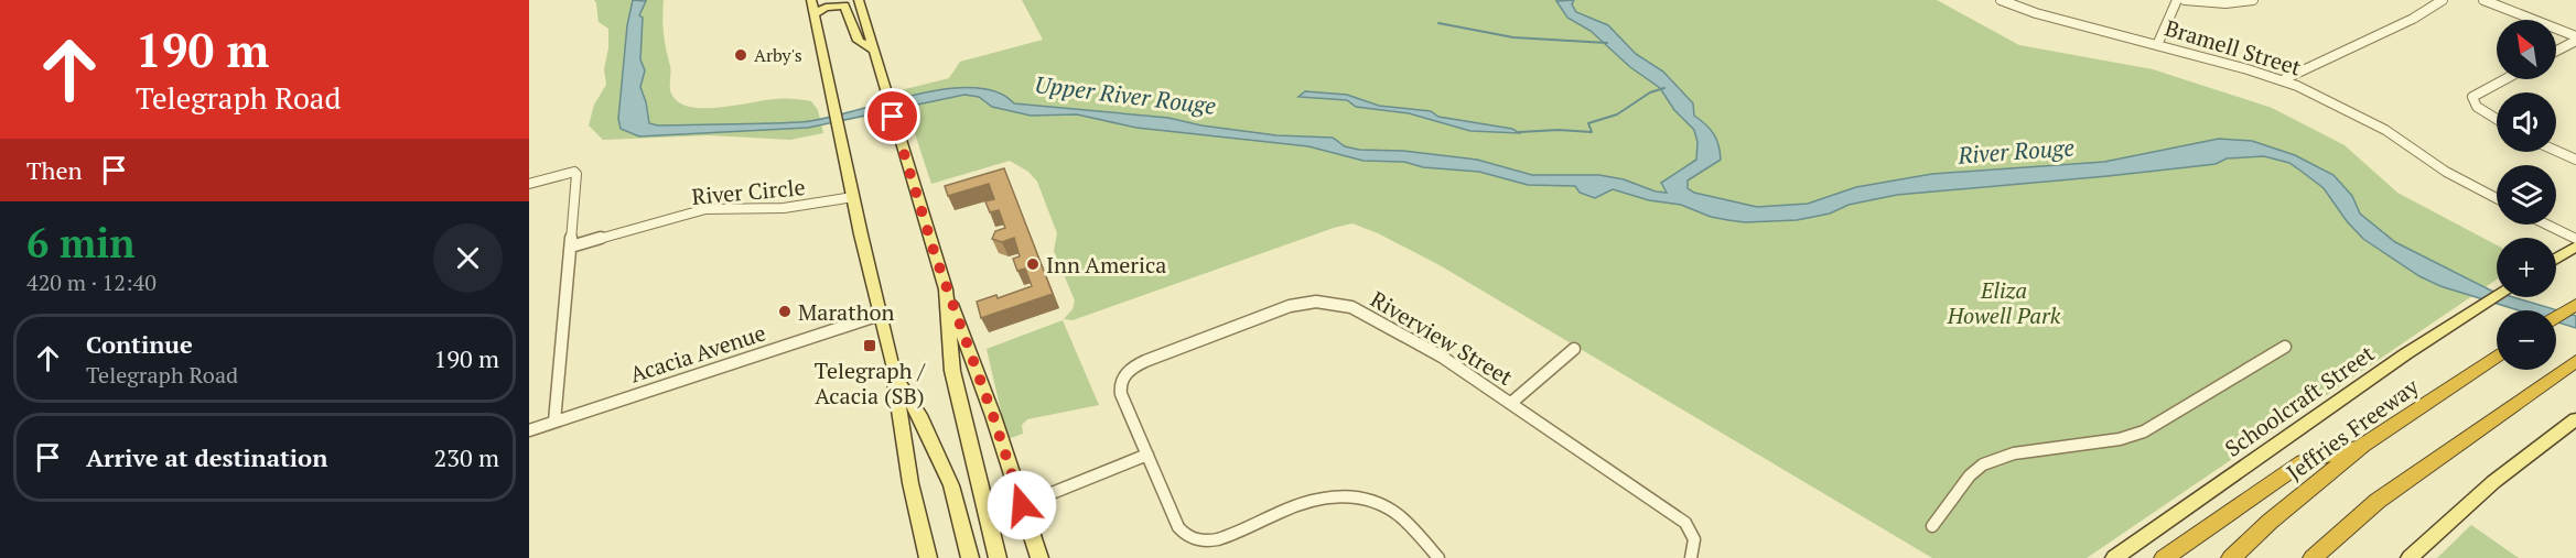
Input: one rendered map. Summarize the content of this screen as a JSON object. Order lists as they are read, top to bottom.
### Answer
{
  "streets": {
    "highway": ["Jeffries Freeway"],
    "main road": ["Schoolcraft Street"],
    "street": [
      "Bramell Street",
      "River Circle",
      "Riverview Street",
      "Acacia Avenue"
    ]
  },
  "water": ["Upper River Rouge", "River Rouge"],
  "parks": ["Eliza Howell Park"],
  "places": {
    "other": ["Arby's", "Inn America", "Marathon"],
    "transit": ["Telegraph / Acacia (SB)"]
  },
  "north": "top left",
  "page": {
    "turn": ["190 m", "Telegraph Road"],
    "map_buttons": ["+", "−"],
    "then": "Then",
    "heading": ["6 min", "420 m · 12:40"],
    "list": [
      {
        "name": "Continue",
        "note": "Telegraph Road",
        "value": "190 m"
      },
      {
        "name": "Arrive at destination",
        "value": "230 m"
      }
    ]
  }
}
